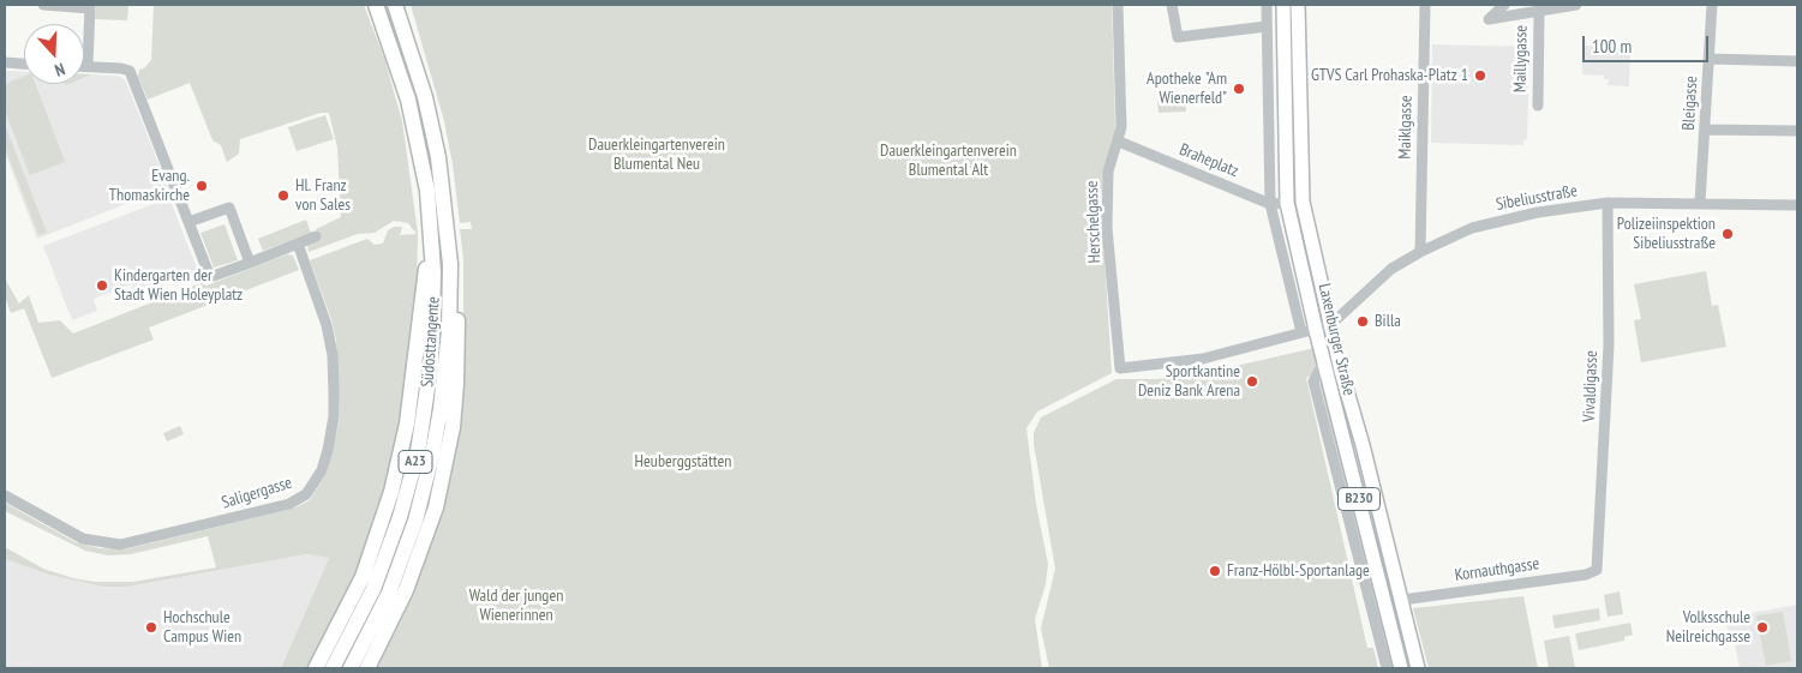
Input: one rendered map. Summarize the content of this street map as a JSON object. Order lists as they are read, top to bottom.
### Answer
{
  "streets": {
    "highway": ["Südosttangente", "A23"],
    "main road": ["Laxenburger Straße", "B230"],
    "street": [
      "Maillygasse",
      "Bleigasse",
      "Maiklgasse",
      "Braheplatz",
      "Sibeliusstraße",
      "Herschelgasse",
      "Vivaldigasse",
      "Saligergasse",
      "Kornauthgasse"
    ]
  },
  "crossings": [
    ["Bleigasse", "Sibeliusstraße"],
    ["Maiklgasse", "Sibeliusstraße"],
    ["Braheplatz", "Herschelgasse"],
    ["Braheplatz", "Laxenburger Straße"],
    ["Sibeliusstraße", "Herschelgasse"],
    ["Sibeliusstraße", "Laxenburger Straße"],
    ["Sibeliusstraße", "Vivaldigasse"],
    ["Laxenburger Straße", "Kornauthgasse"],
    ["Vivaldigasse", "Kornauthgasse"]
  ],
  "parks": [
    "Dauerkleingartenverein Blumental Neu",
    "Dauerkleingartenverein Blumental Alt",
    "Heuberggstätten",
    "Wald der jungen Wienerinnen"
  ],
  "places": [
    "GTVS Carl Prohaska-Platz 1",
    "Apotheke \"Am Wienerfeld\"",
    "Evang. Thomaskirche",
    "Hl. Franz von Sales",
    "Polizeiinspektion Sibeliusstraße",
    "Kindergarten der Stadt Wien Holeyplatz",
    "Billa",
    "Sportkantine Deniz Bank Arena",
    "Franz-Hölbl-Sportanlage",
    "Hochschule Campus Wien",
    "Volksschule Neilreichgasse"
  ],
  "scale_bar": "100 m",
  "north": "bottom"
}
